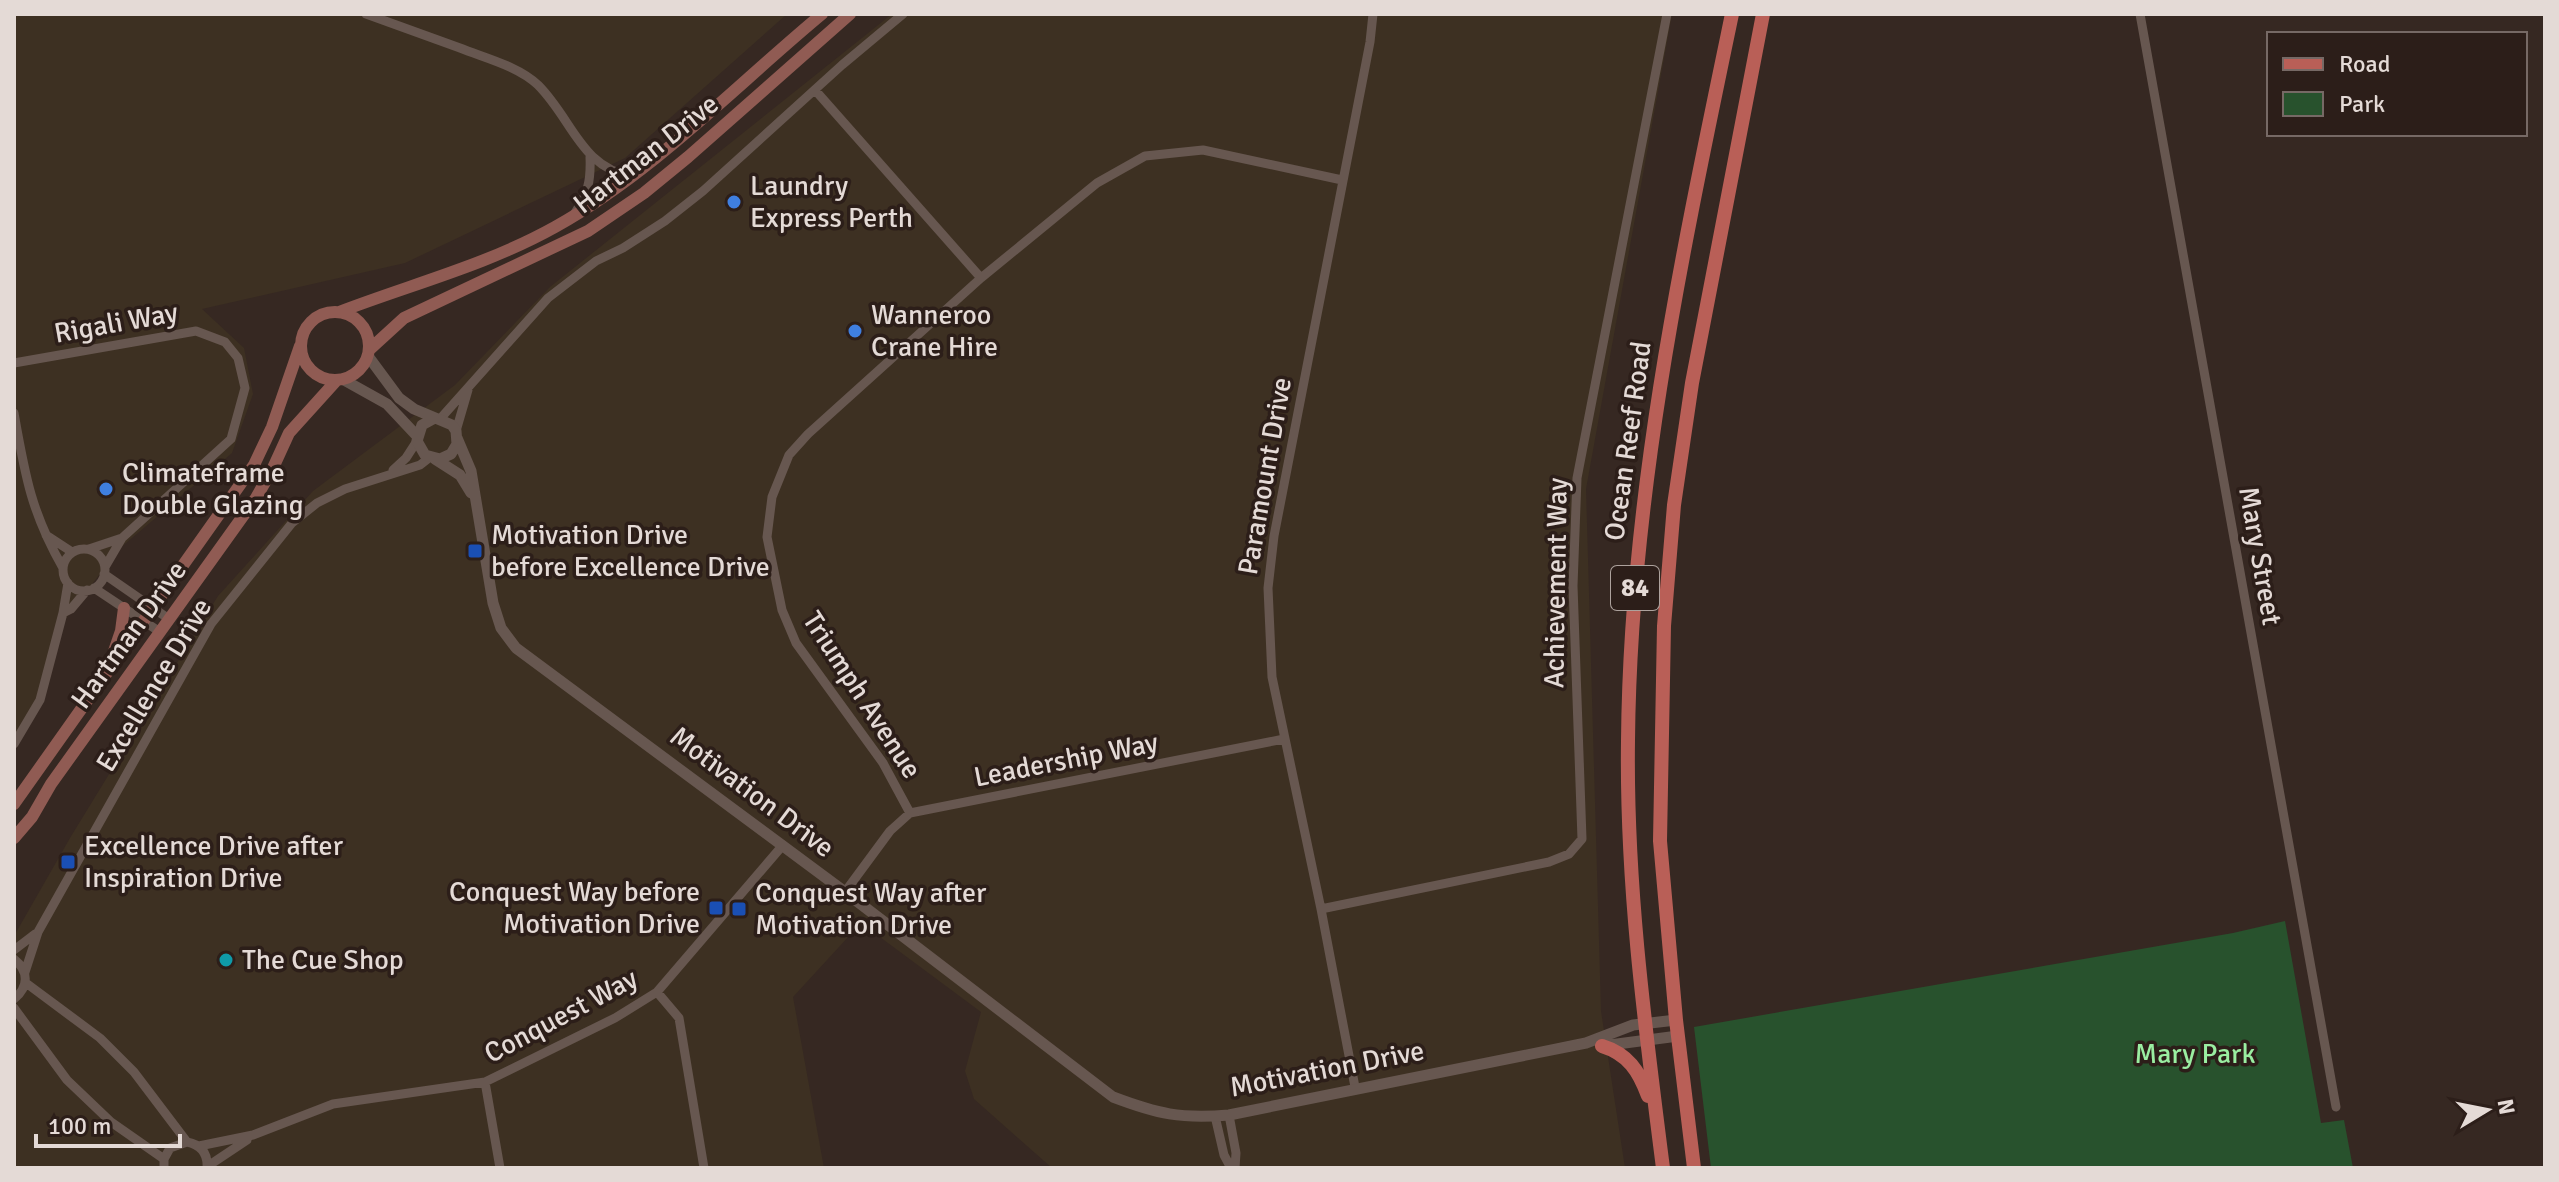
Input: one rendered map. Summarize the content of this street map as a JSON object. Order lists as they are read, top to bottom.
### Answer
{
  "streets": {
    "main road": ["Hartman Drive", "Ocean Reef Road", "84"],
    "street": [
      "Rigali Way",
      "Paramount Drive",
      "Mary Street",
      "Achievement Way",
      "Excellence Drive",
      "Triumph Avenue",
      "Leadership Way",
      "Motivation Drive",
      "Conquest Way"
    ]
  },
  "crossings": [
    ["Ocean Reef Road", "Motivation Drive"],
    ["Paramount Drive", "Achievement Way"],
    ["Paramount Drive", "Triumph Avenue"],
    ["Paramount Drive", "Leadership Way"],
    ["Paramount Drive", "Motivation Drive"],
    ["Excellence Drive", "Motivation Drive"],
    ["Triumph Avenue", "Leadership Way"],
    ["Motivation Drive", "Conquest Way"]
  ],
  "parks": ["Mary Park"],
  "places": {
    "other": [
      "Laundry Express Perth",
      "Wanneroo Crane Hire",
      "Climateframe Double Glazing",
      "The Cue Shop"
    ],
    "transit": [
      "Motivation Drive before Excellence Drive",
      "Excellence Drive after Inspiration Drive",
      "Conquest Way before Motivation Drive",
      "Conquest Way after Motivation Drive"
    ]
  },
  "legend": ["Road", "Park"],
  "scale_bar": "100 m",
  "north": "right"
}
